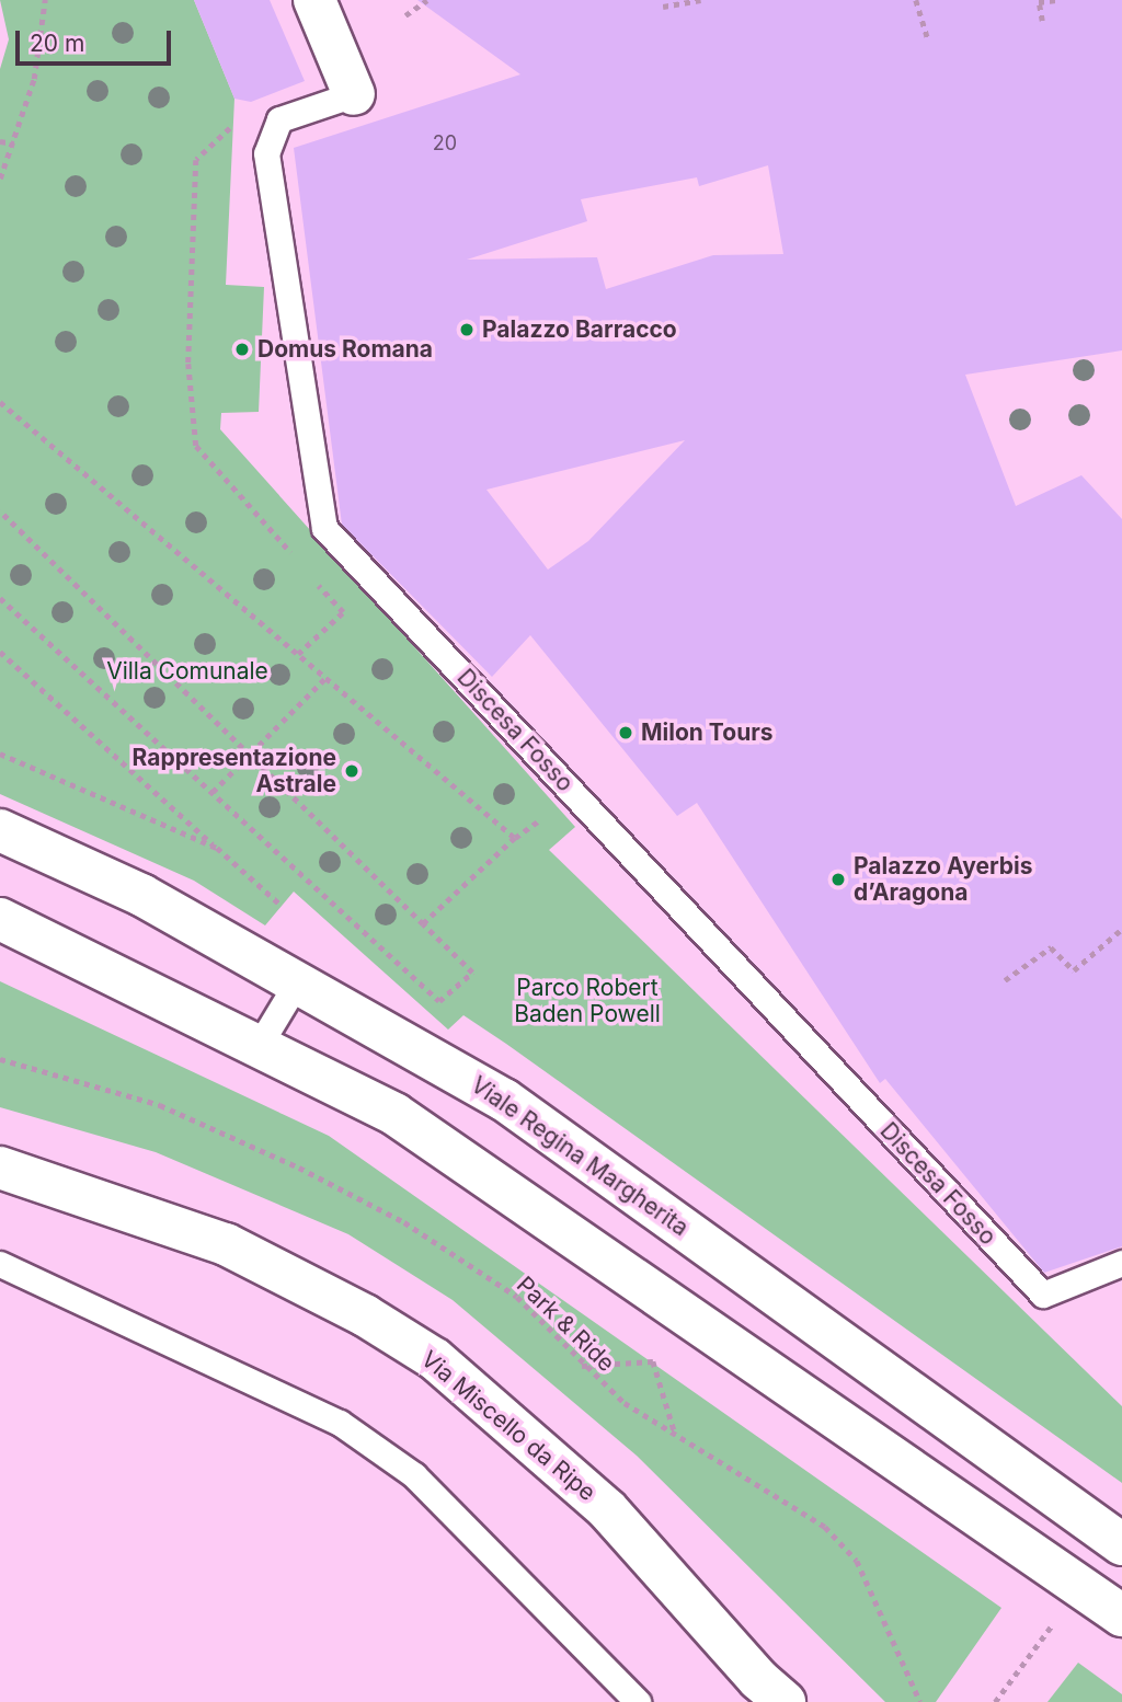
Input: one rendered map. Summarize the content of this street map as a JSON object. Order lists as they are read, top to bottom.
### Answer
{
  "streets": {
    "street": ["Viale Regina Margherita", "Via Miscello da Ripe"],
    "lane": ["Discesa Fosso"],
    "path": ["Park & Ride"]
  },
  "parks": ["Villa Comunale", "Parco Robert Baden Powell"],
  "places": [
    "Palazzo Barracco",
    "Domus Romana",
    "Milon Tours",
    "Rappresentazione Astrale",
    "Palazzo Ayerbis d’Aragona"
  ],
  "house_numbers": ["20"],
  "scale_bar": "20 m"
}
